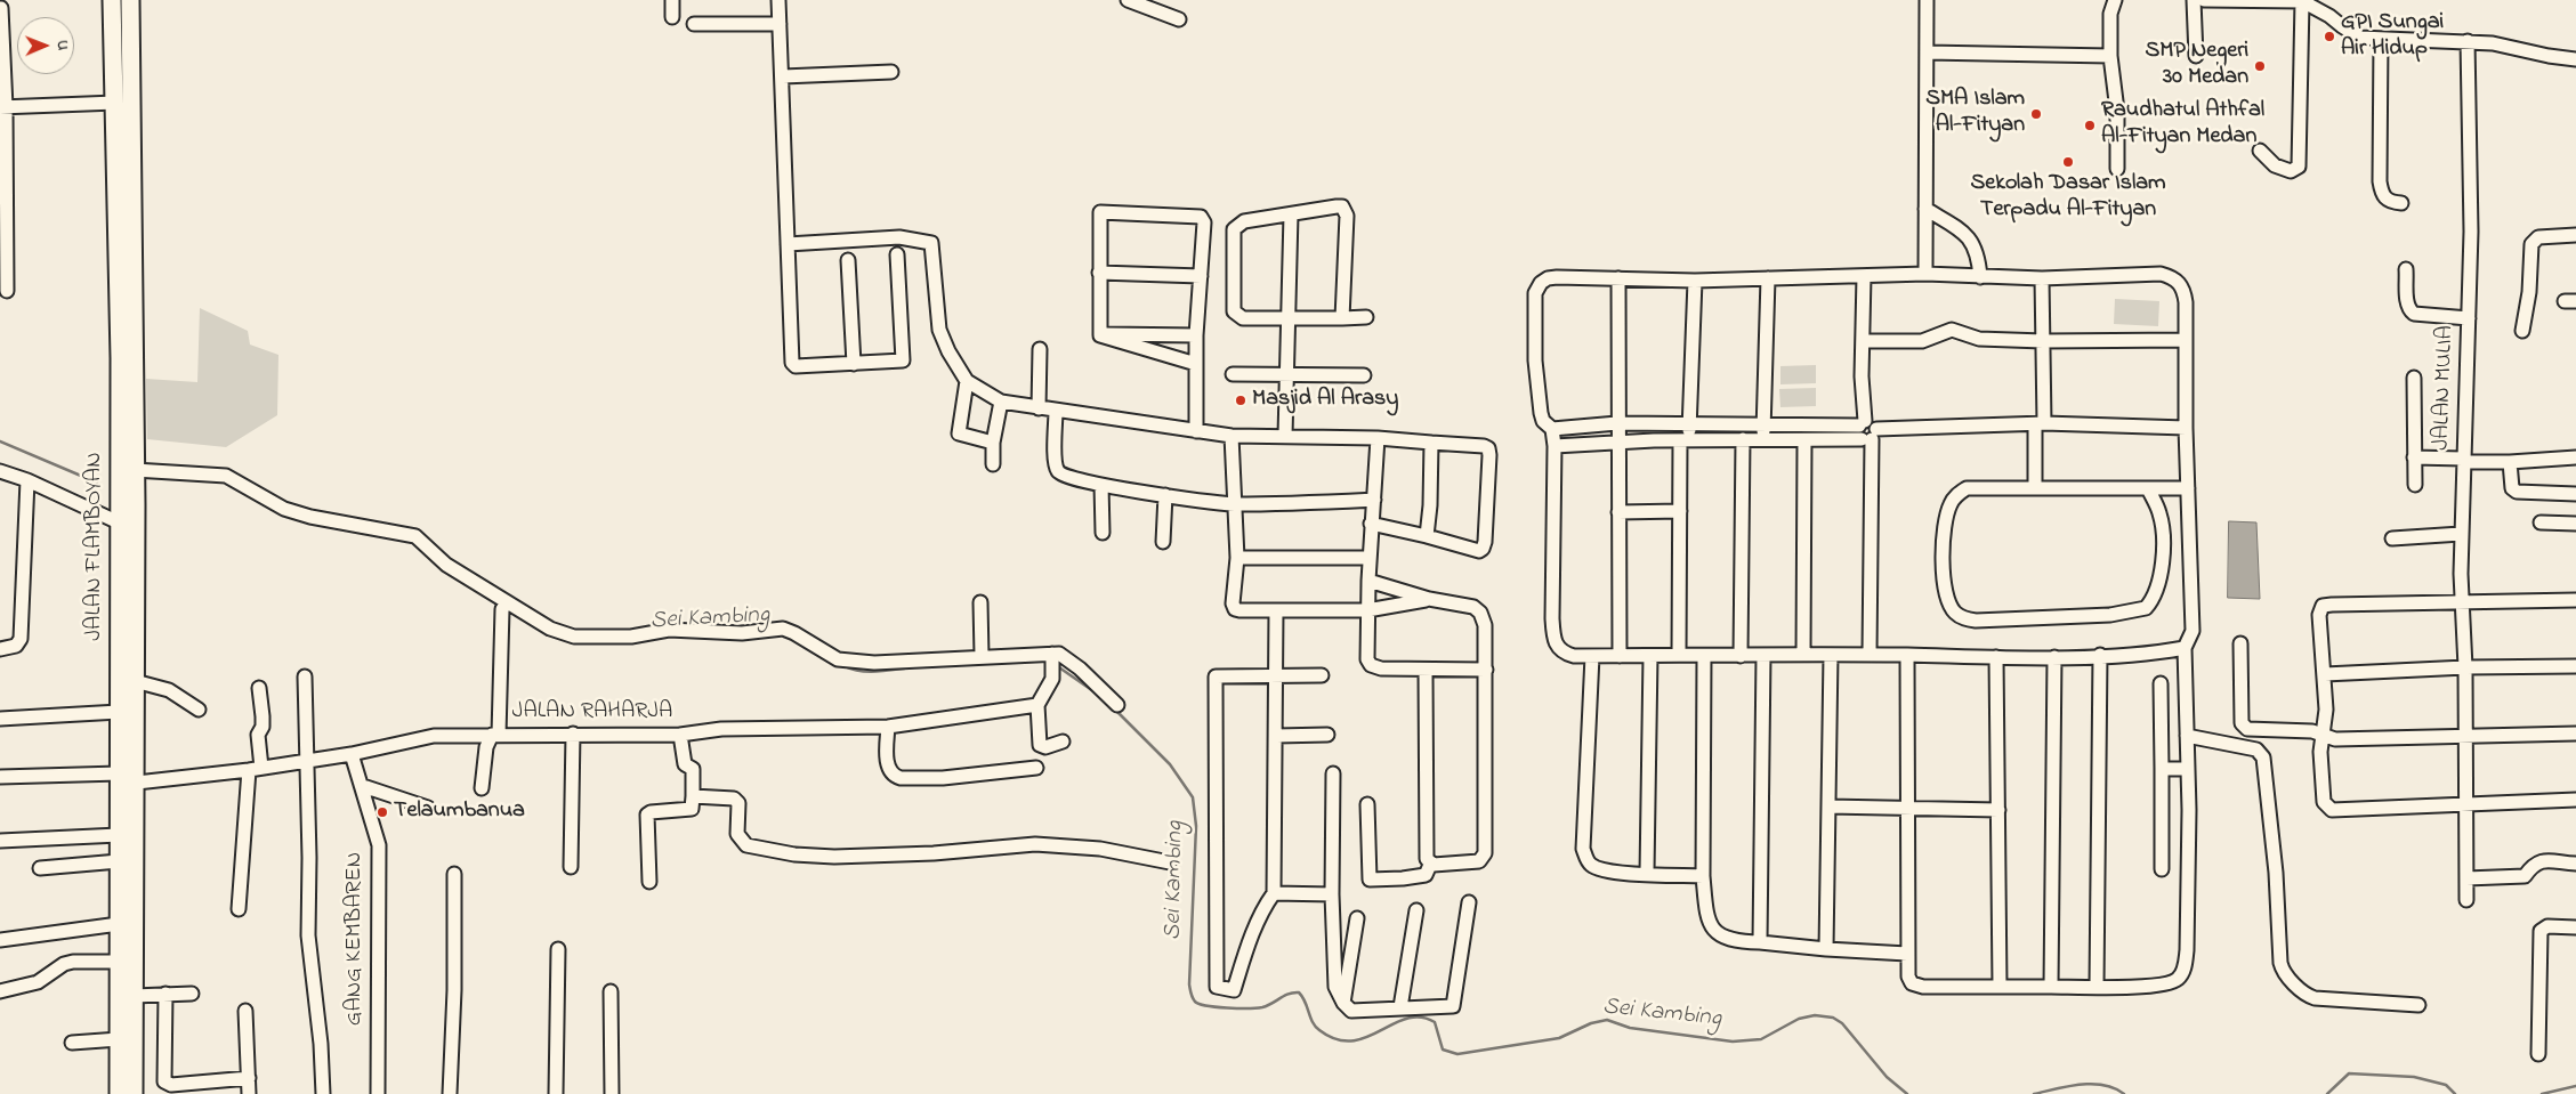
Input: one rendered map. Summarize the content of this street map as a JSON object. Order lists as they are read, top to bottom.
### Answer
{
  "streets": {
    "main road": ["JALAN FLAMBOYAN"],
    "street": ["JALAN MULIA", "JALAN RAHARJA", "GANG KEMBAREN"]
  },
  "crossings": [
    ["JALAN FLAMBOYAN", "JALAN RAHARJA"],
    ["JALAN RAHARJA", "GANG KEMBAREN"]
  ],
  "water": ["Sei Kambing"],
  "places": [
    "GPI Sungai Air Hidup",
    "SMP Negeri 30 Medan",
    "SMA Islam Al-Fityan",
    "Raudhatul Athfal Al-Fityan Medan",
    "Sekolah Dasar Islam Terpadu Al-Fityan",
    "Masjid Al Arasy",
    "Telaumbanua"
  ],
  "north": "right"
}
